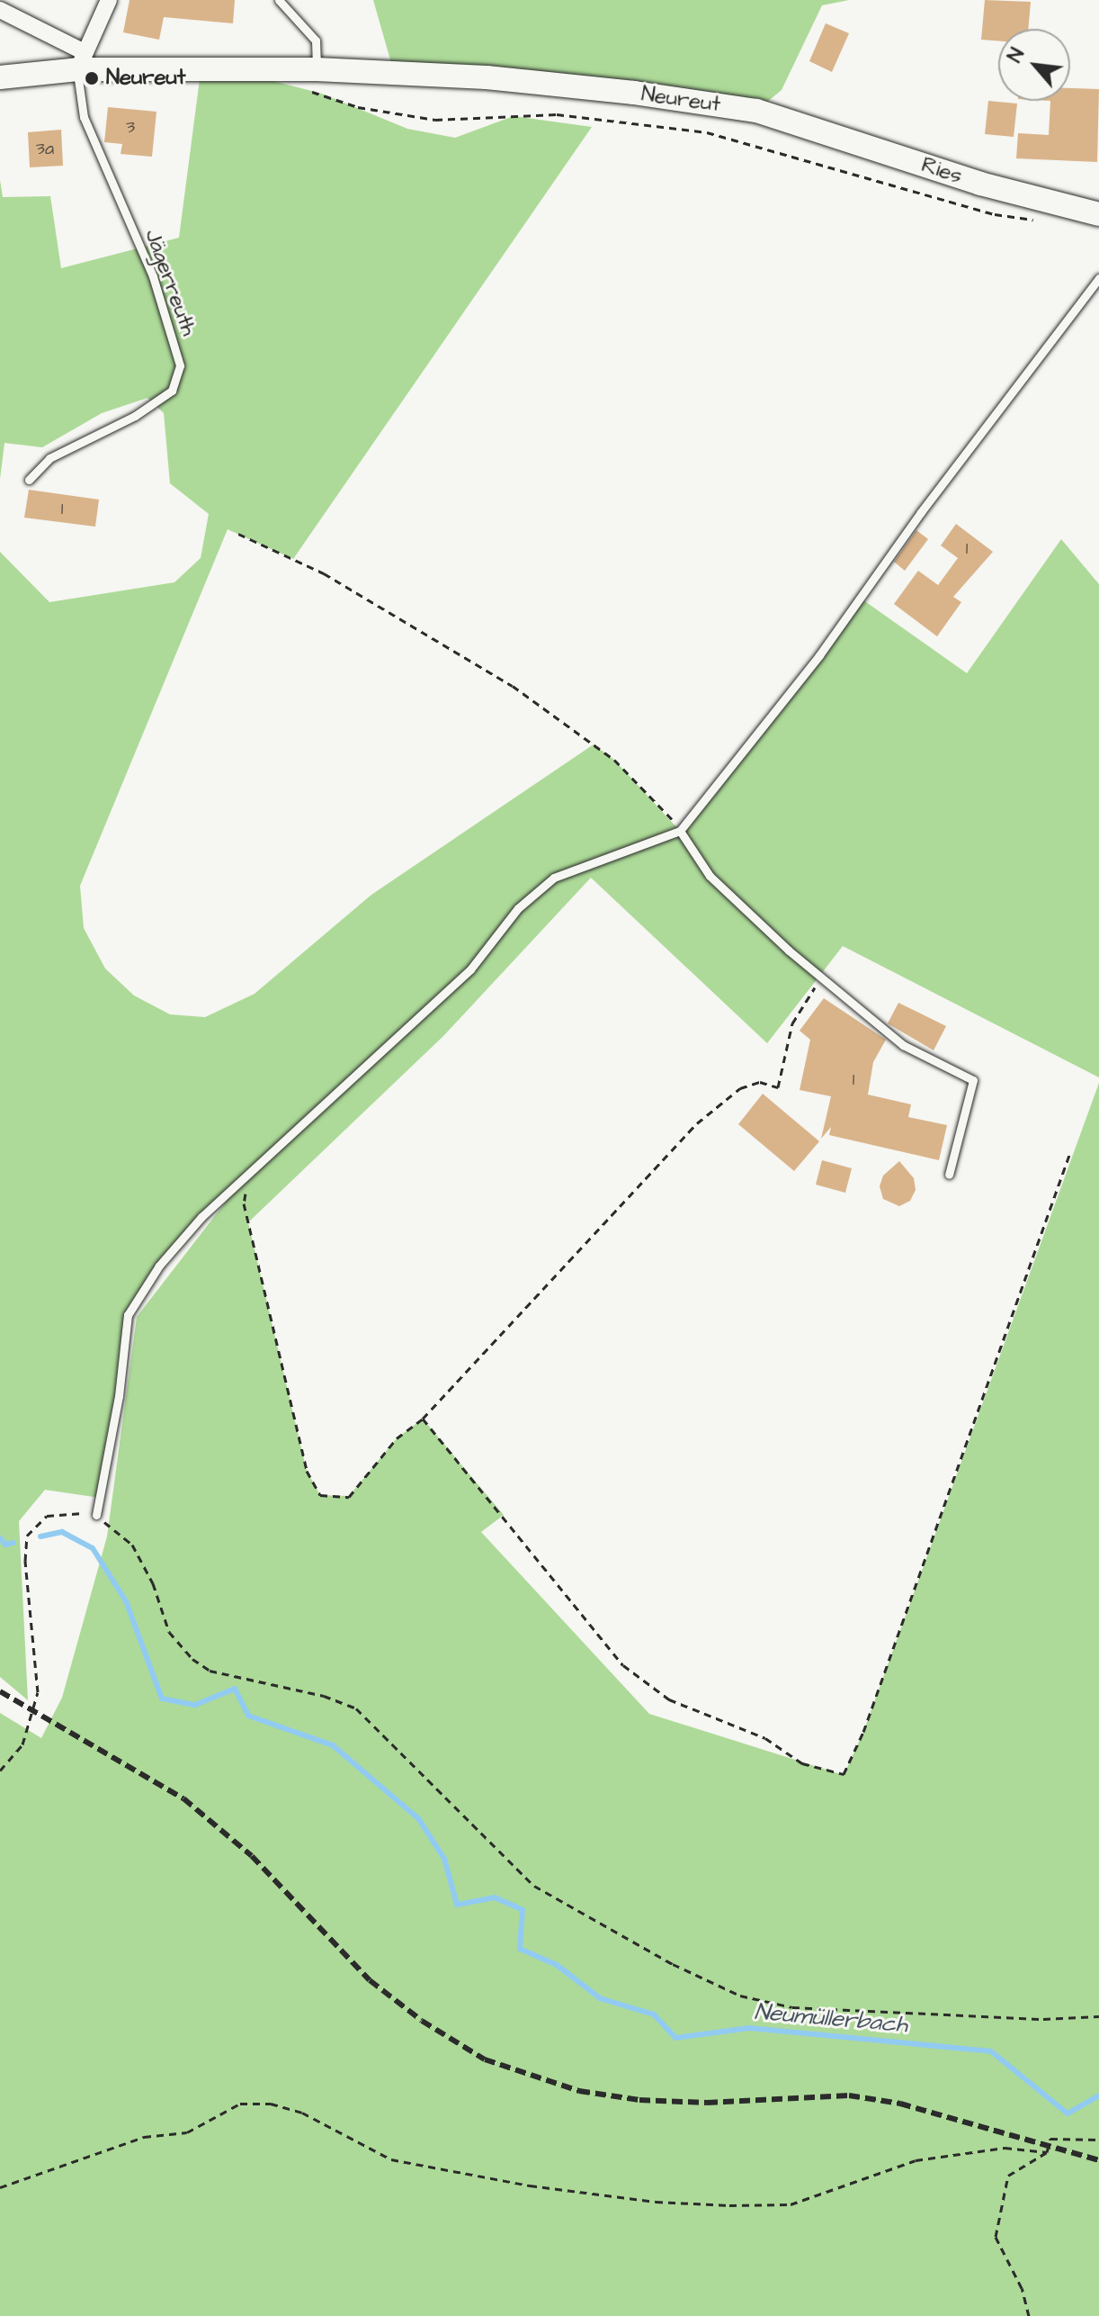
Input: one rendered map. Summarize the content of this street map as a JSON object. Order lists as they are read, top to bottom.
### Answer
{
  "streets": {
    "street": ["Neureut", "Ries"],
    "lane": ["Jägerreuth"]
  },
  "crossings": [
    ["Neureut", "Ries"],
    ["Neureut", "Jägerreuth"]
  ],
  "water": ["Neumüllerbach"],
  "places": ["Neureut"],
  "house_numbers": [
    "3",
    "3a",
    "1",
    "1",
    "1"
  ],
  "north": "top left"
}
